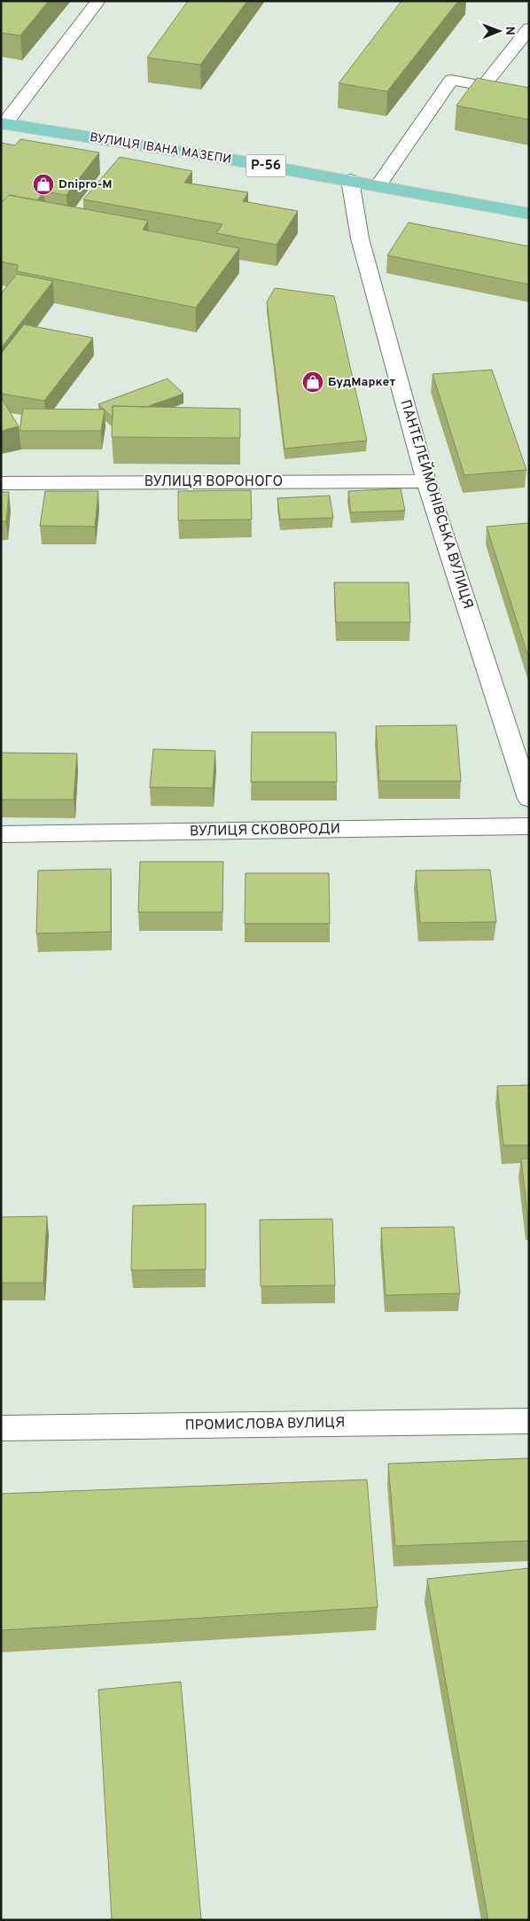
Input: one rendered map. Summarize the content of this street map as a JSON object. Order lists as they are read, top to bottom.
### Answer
{
  "streets": {
    "main road": ["ВУЛИЦЯ ІВАНА МАЗЕПИ", "Р-56"],
    "street": [
      "ВУЛИЦЯ ВОРОНОГО",
      "ПАНТЕЛЕЙМОНІВСЬКА ВУЛИЦЯ",
      "ВУЛИЦЯ СКОВОРОДИ",
      "ПРОМИСЛОВА ВУЛИЦЯ"
    ]
  },
  "crossings": [
    ["ВУЛИЦЯ ІВАНА МАЗЕПИ", "ПАНТЕЛЕЙМОНІВСЬКА ВУЛИЦЯ"],
    ["ВУЛИЦЯ ВОРОНОГО", "ПАНТЕЛЕЙМОНІВСЬКА ВУЛИЦЯ"]
  ],
  "places": {
    "shop": ["Dnipro-M", "БудМаркет"]
  },
  "north": "right"
}
